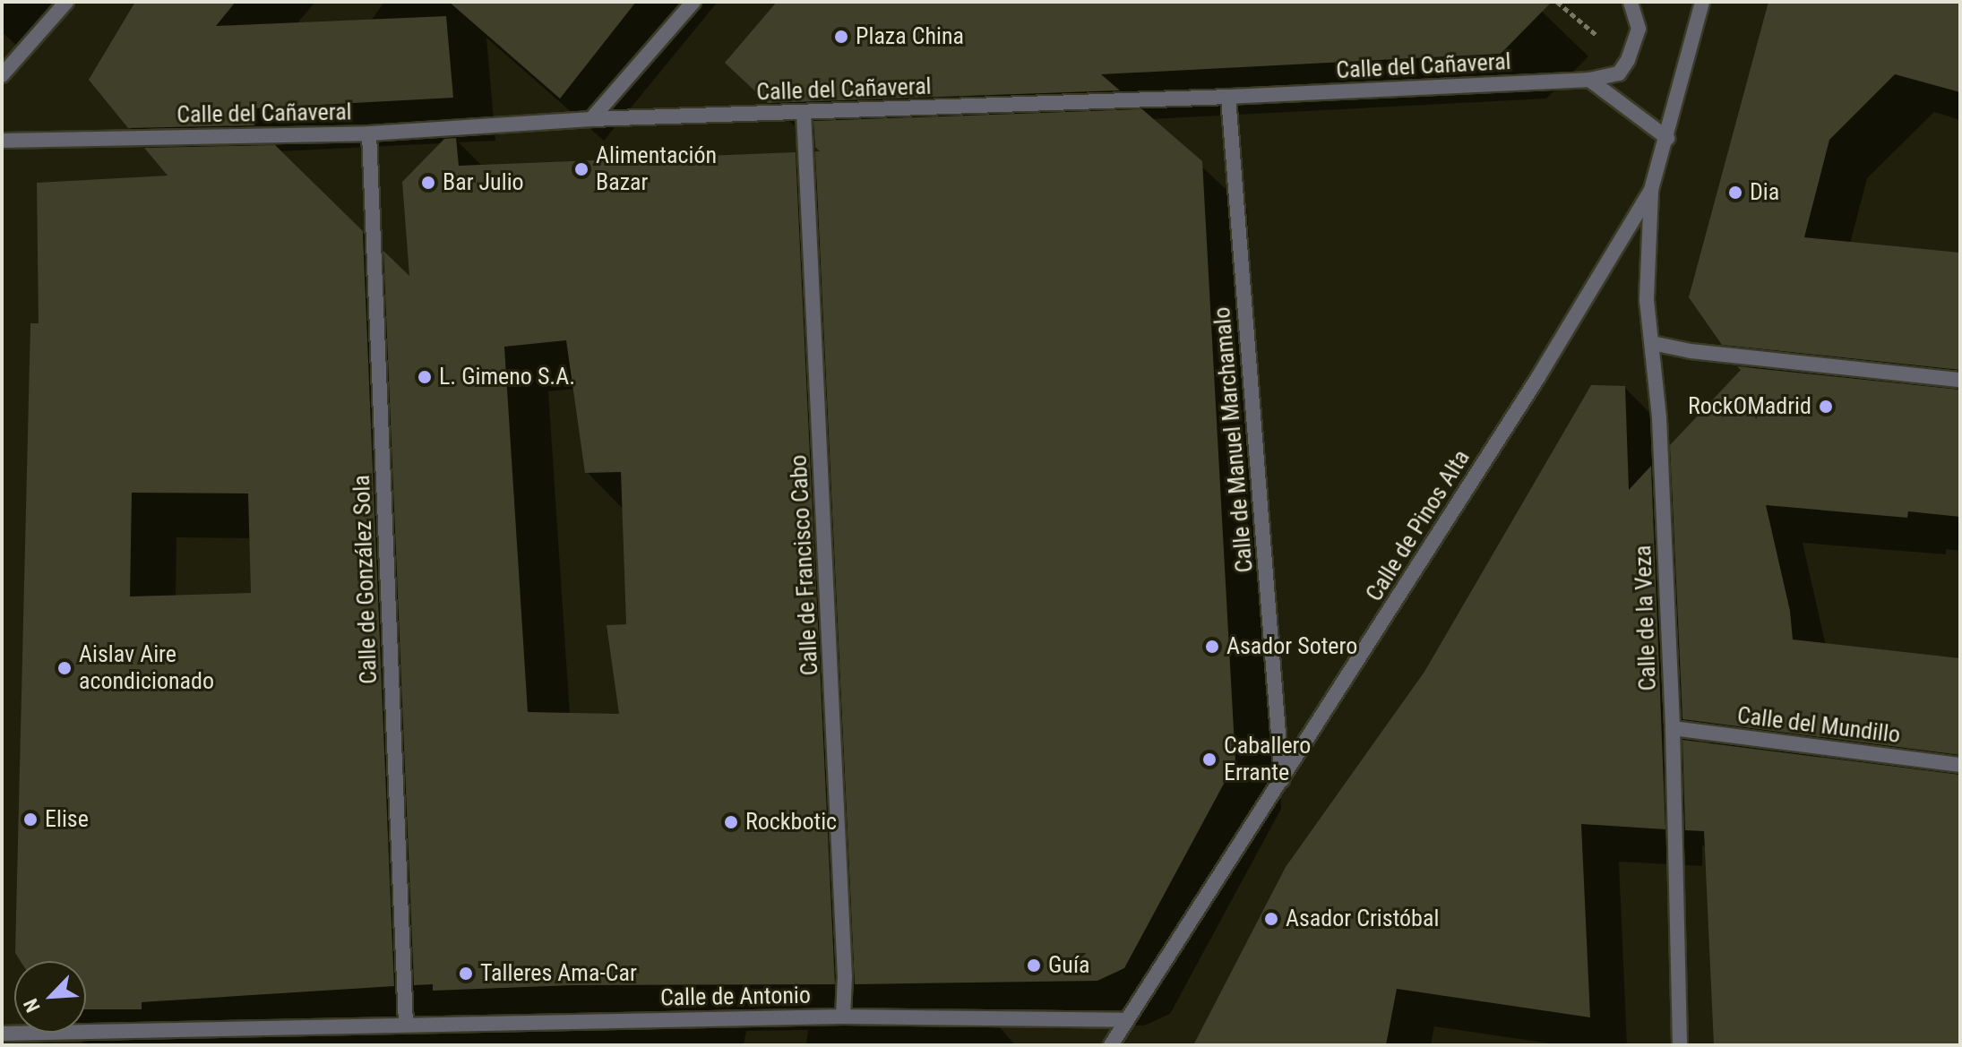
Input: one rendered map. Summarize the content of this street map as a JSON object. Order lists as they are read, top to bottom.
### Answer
{
  "streets": {
    "street": [
      "Calle del Cañaveral",
      "Calle de Manuel Marchamalo",
      "Calle de Pinos Alta",
      "Calle de Francisco Cabo",
      "Calle de González Sola",
      "Calle de la Veza",
      "Calle del Mundillo",
      "Calle de Antonio"
    ]
  },
  "crossings": [
    ["Calle del Cañaveral", "Calle de Manuel Marchamalo"],
    ["Calle del Cañaveral", "Calle de Francisco Cabo"],
    ["Calle del Cañaveral", "Calle de González Sola"],
    ["Calle de Manuel Marchamalo", "Calle de Pinos Alta"],
    ["Calle de Pinos Alta", "Calle de la Veza"],
    ["Calle de Pinos Alta", "Calle de Antonio"],
    ["Calle de Francisco Cabo", "Calle de Antonio"],
    ["Calle de González Sola", "Calle de Antonio"],
    ["Calle de la Veza", "Calle del Mundillo"]
  ],
  "places": [
    "Plaza China",
    "Alimentación Bazar",
    "Bar Julio",
    "Dia",
    "L. Gimeno S.A.",
    "RockOMadrid",
    "Asador Sotero",
    "Aislav Aire acondicionado",
    "Caballero Errante",
    "Elise",
    "Rockbotic",
    "Asador Cristóbal",
    "Guía",
    "Talleres Ama-Car"
  ],
  "north": "bottom left"
}
